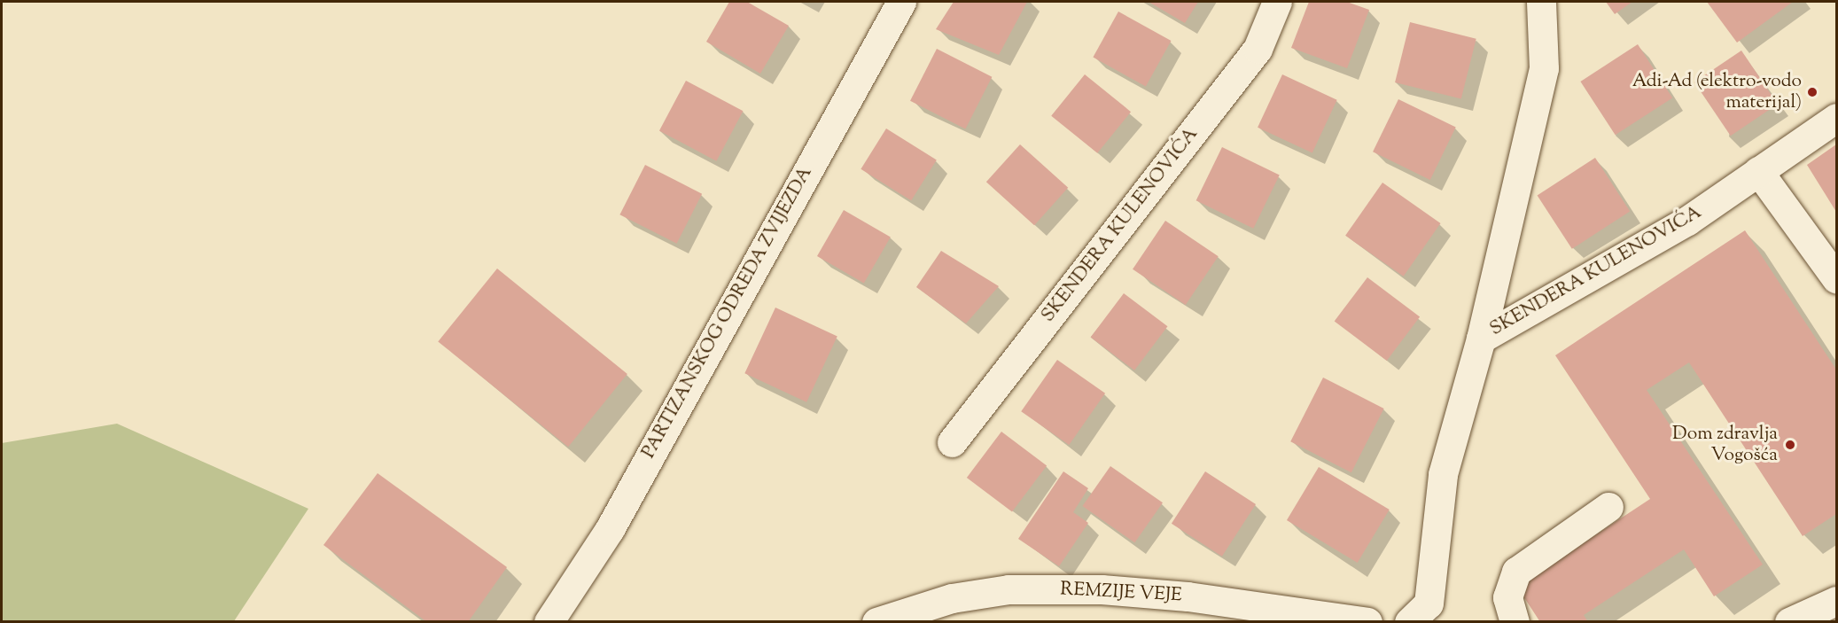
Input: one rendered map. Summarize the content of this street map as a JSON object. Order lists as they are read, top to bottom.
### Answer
{
  "streets": {
    "street": ["SKENDERA KULENOVIĆA", "PARTIZANSKOG ODREDA ZVIJEZDA", "REMZIJE VEJE"]
  },
  "places": ["Adi-Ad (elektro-vodo materijal)", "Dom zdravlja Vogošća"]
}
